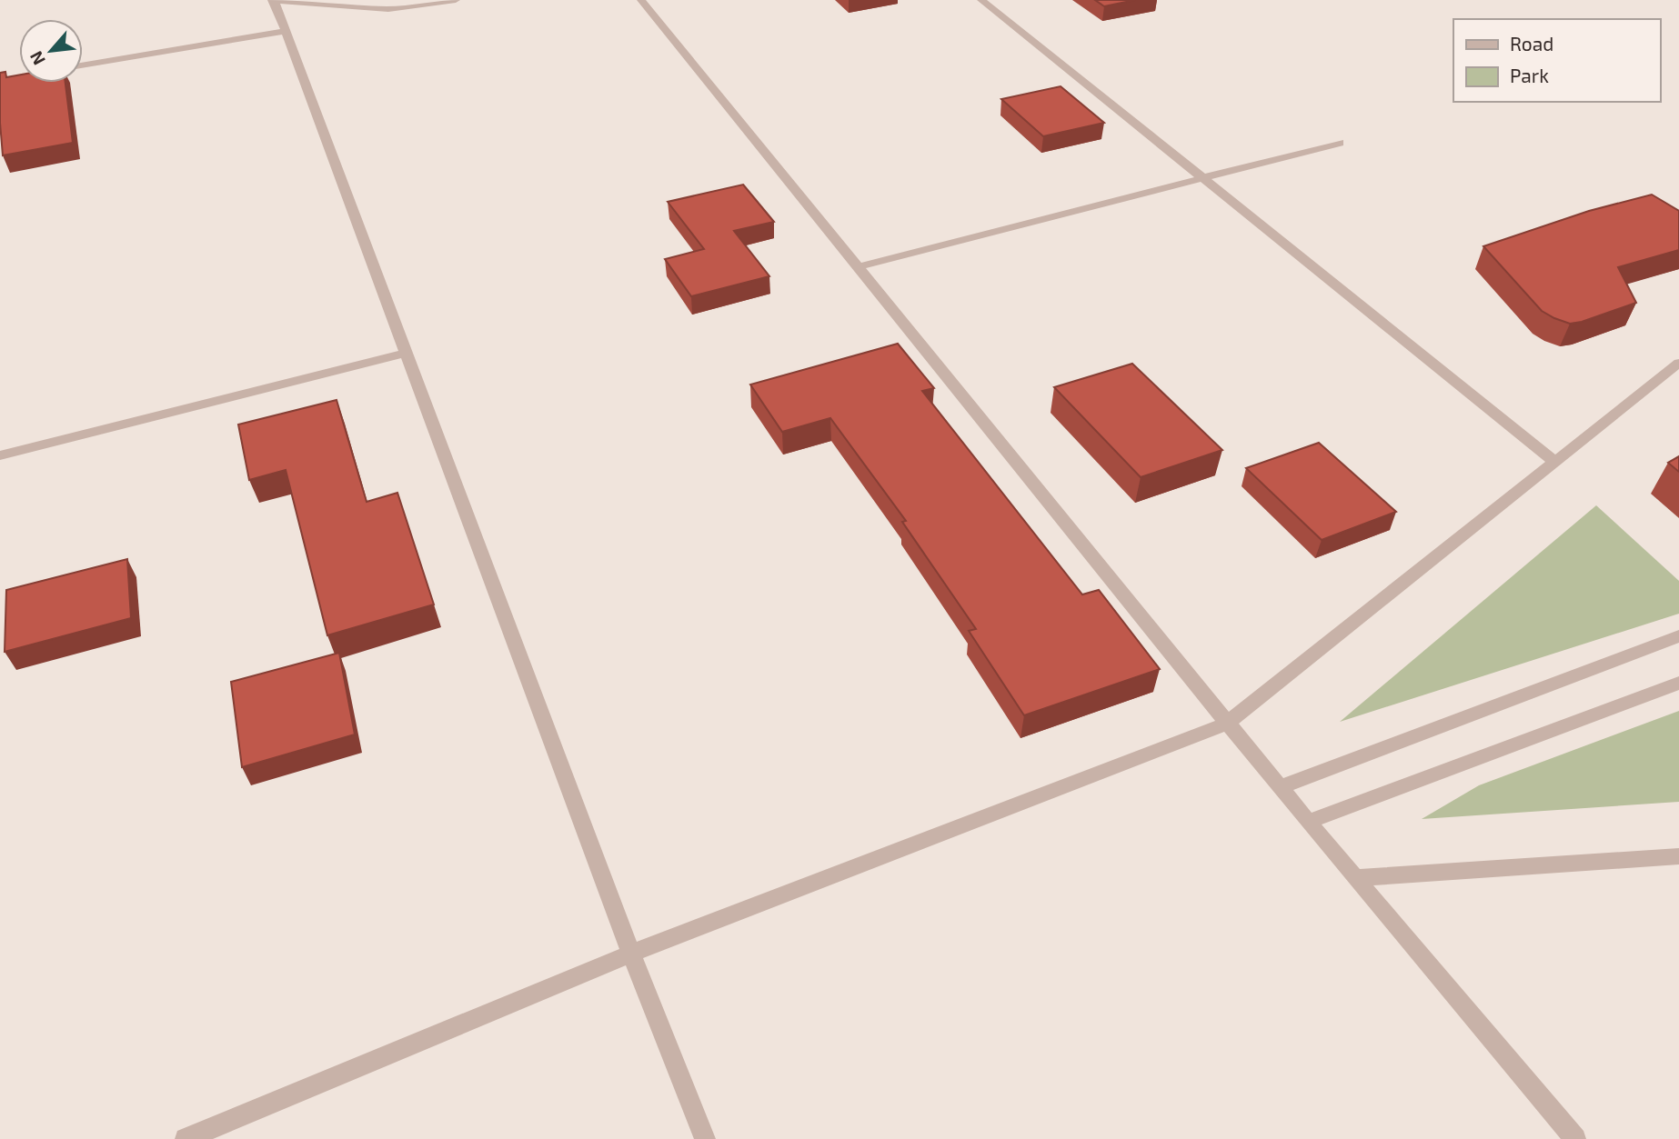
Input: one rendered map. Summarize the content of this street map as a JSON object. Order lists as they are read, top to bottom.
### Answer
{
  "legend": ["Road", "Park"],
  "north": "bottom left"
}
